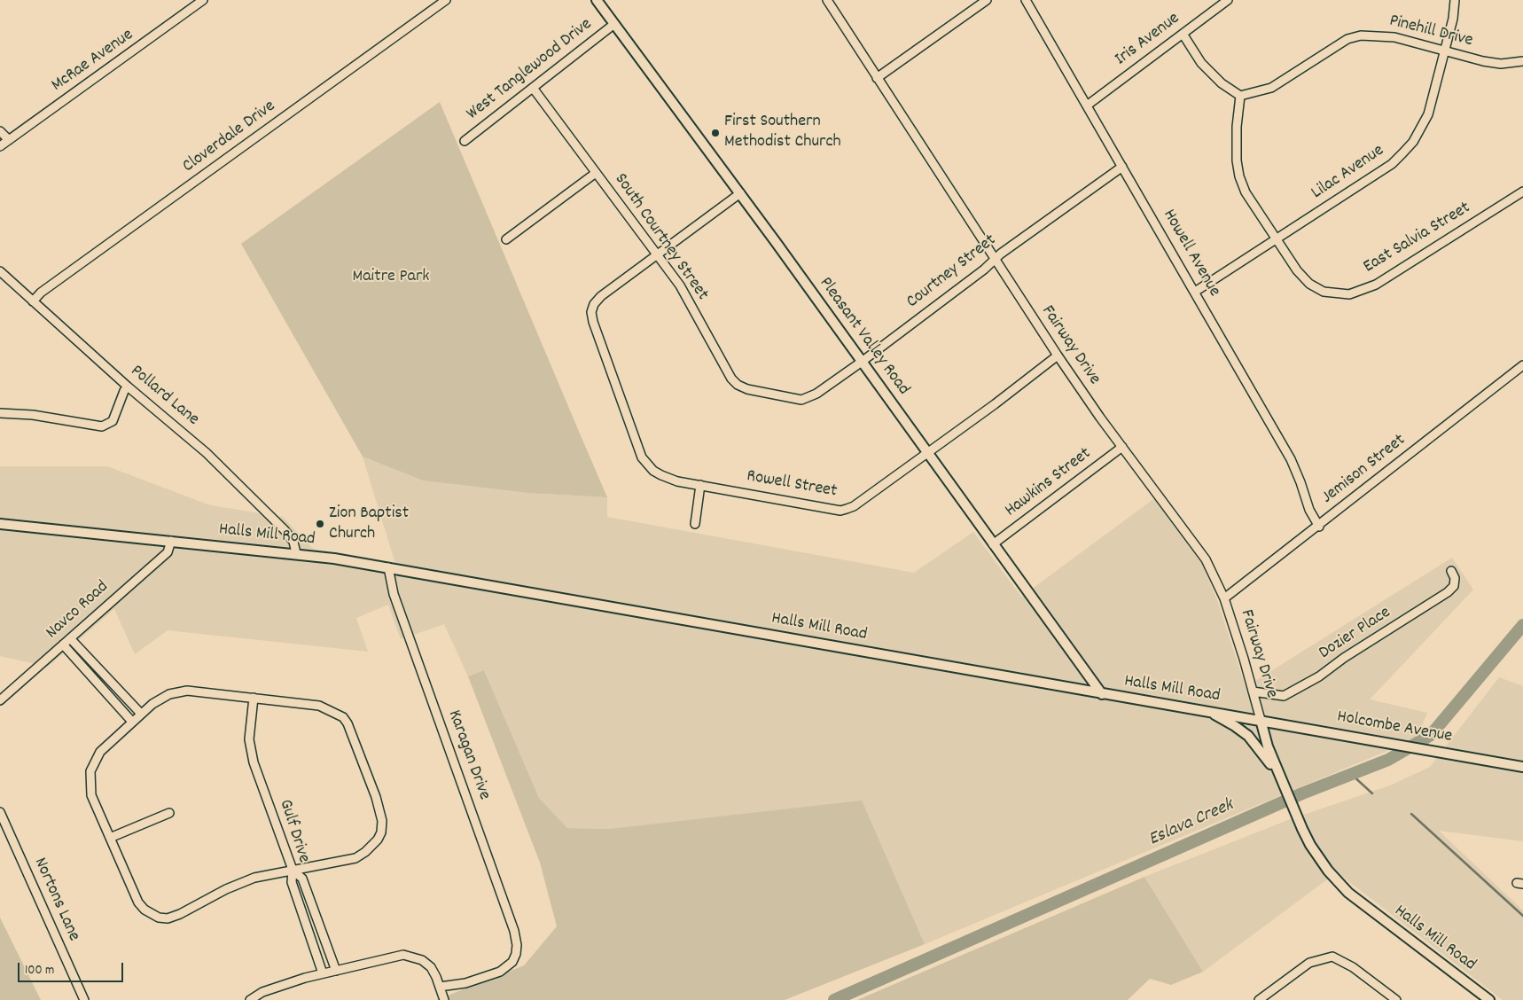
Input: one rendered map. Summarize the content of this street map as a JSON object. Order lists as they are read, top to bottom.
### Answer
{
  "streets": {
    "street": [
      "Pinehill Drive",
      "Iris Avenue",
      "McRae Avenue",
      "West Tanglewood Drive",
      "Cloverdale Drive",
      "Lilac Avenue",
      "South Courtney Street",
      "East Salvia Street",
      "Howell Avenue",
      "Courtney Street",
      "Pleasant Valley Road",
      "Fairway Drive",
      "Pollard Lane",
      "Jemison Street",
      "Hawkins Street",
      "Rowell Street",
      "Halls Mill Road",
      "Navco Road",
      "Dozier Place",
      "Holcombe Avenue",
      "Karagan Drive",
      "Gulf Drive",
      "Nortons Lane"
    ]
  },
  "crossings": [
    ["Pinehill Drive", "Lilac Avenue"],
    ["Iris Avenue", "Howell Avenue"],
    ["West Tanglewood Drive", "South Courtney Street"],
    ["West Tanglewood Drive", "Pleasant Valley Road"],
    ["Cloverdale Drive", "Pollard Lane"],
    ["Lilac Avenue", "East Salvia Street"],
    ["Lilac Avenue", "Howell Avenue"],
    ["South Courtney Street", "Courtney Street"],
    ["South Courtney Street", "Pleasant Valley Road"],
    ["South Courtney Street", "Rowell Street"],
    ["Howell Avenue", "Courtney Street"],
    ["Howell Avenue", "Jemison Street"],
    ["Courtney Street", "Pleasant Valley Road"],
    ["Courtney Street", "Fairway Drive"],
    ["Pleasant Valley Road", "Hawkins Street"],
    ["Pleasant Valley Road", "Rowell Street"],
    ["Pleasant Valley Road", "Halls Mill Road"],
    ["Fairway Drive", "Jemison Street"],
    ["Fairway Drive", "Hawkins Street"],
    ["Fairway Drive", "Rowell Street"],
    ["Fairway Drive", "Halls Mill Road"],
    ["Fairway Drive", "Dozier Place"],
    ["Fairway Drive", "Holcombe Avenue"],
    ["Pollard Lane", "Halls Mill Road"],
    ["Halls Mill Road", "Navco Road"],
    ["Halls Mill Road", "Holcombe Avenue"],
    ["Halls Mill Road", "Karagan Drive"]
  ],
  "water": ["Eslava Creek"],
  "parks": ["Maitre Park"],
  "places": ["First Southern Methodist Church", "Zion Baptist Church"],
  "scale_bar": "100 m"
}
